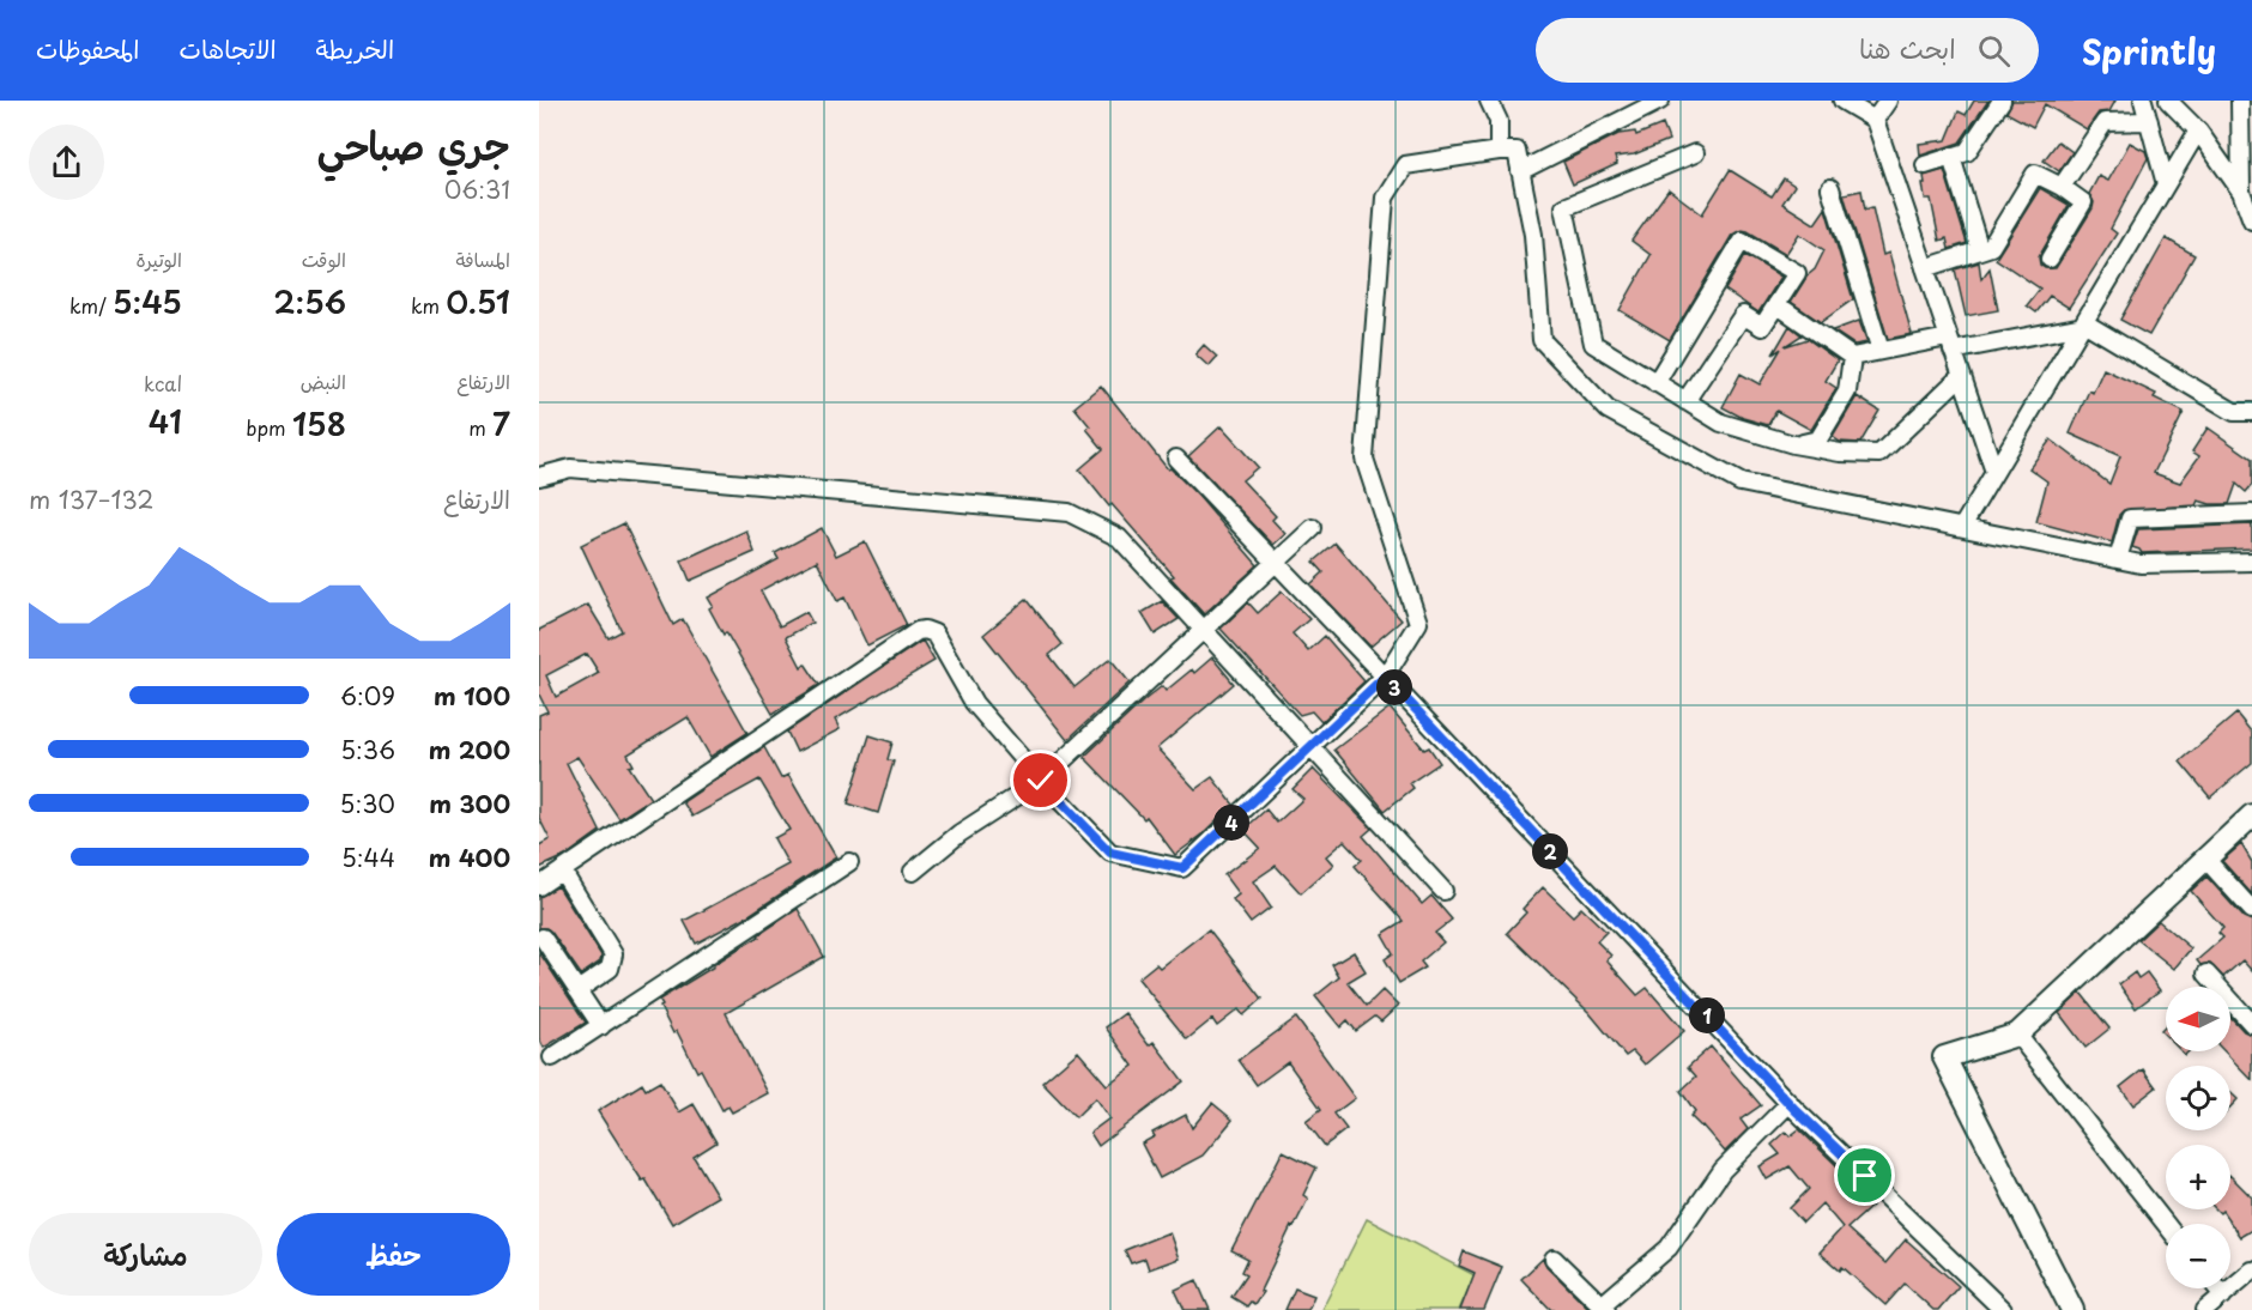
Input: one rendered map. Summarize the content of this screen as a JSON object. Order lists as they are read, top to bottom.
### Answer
{
  "north": "left",
  "page": {
    "header": "Sprintly",
    "search": "ابحث هنا",
    "nav": ["الخريطة", "الاتجاهات", "المحفوظات"],
    "heading": ["جري صباحي", "06:31"],
    "stats": [
      ["المسافة", "0.51 km"],
      ["الوقت", "2:56"],
      ["الوتيرة", "5:45 /km"],
      ["الارتفاع", "7 m"],
      ["النبض", "158 bpm"],
      ["kcal", "41"]
    ],
    "chart": ["الارتفاع", "132–137 m"],
    "list": [
      {
        "name": "100 m",
        "note": "6:09"
      },
      {
        "name": "200 m",
        "note": "5:36"
      },
      {
        "name": "300 m",
        "note": "5:30"
      },
      {
        "name": "400 m",
        "note": "5:44"
      }
    ],
    "pins": [
      "3",
      "4",
      "2",
      "1"
    ],
    "map_buttons": ["+", "−"],
    "buttons": ["حفظ", "مشاركة"]
  }
}
